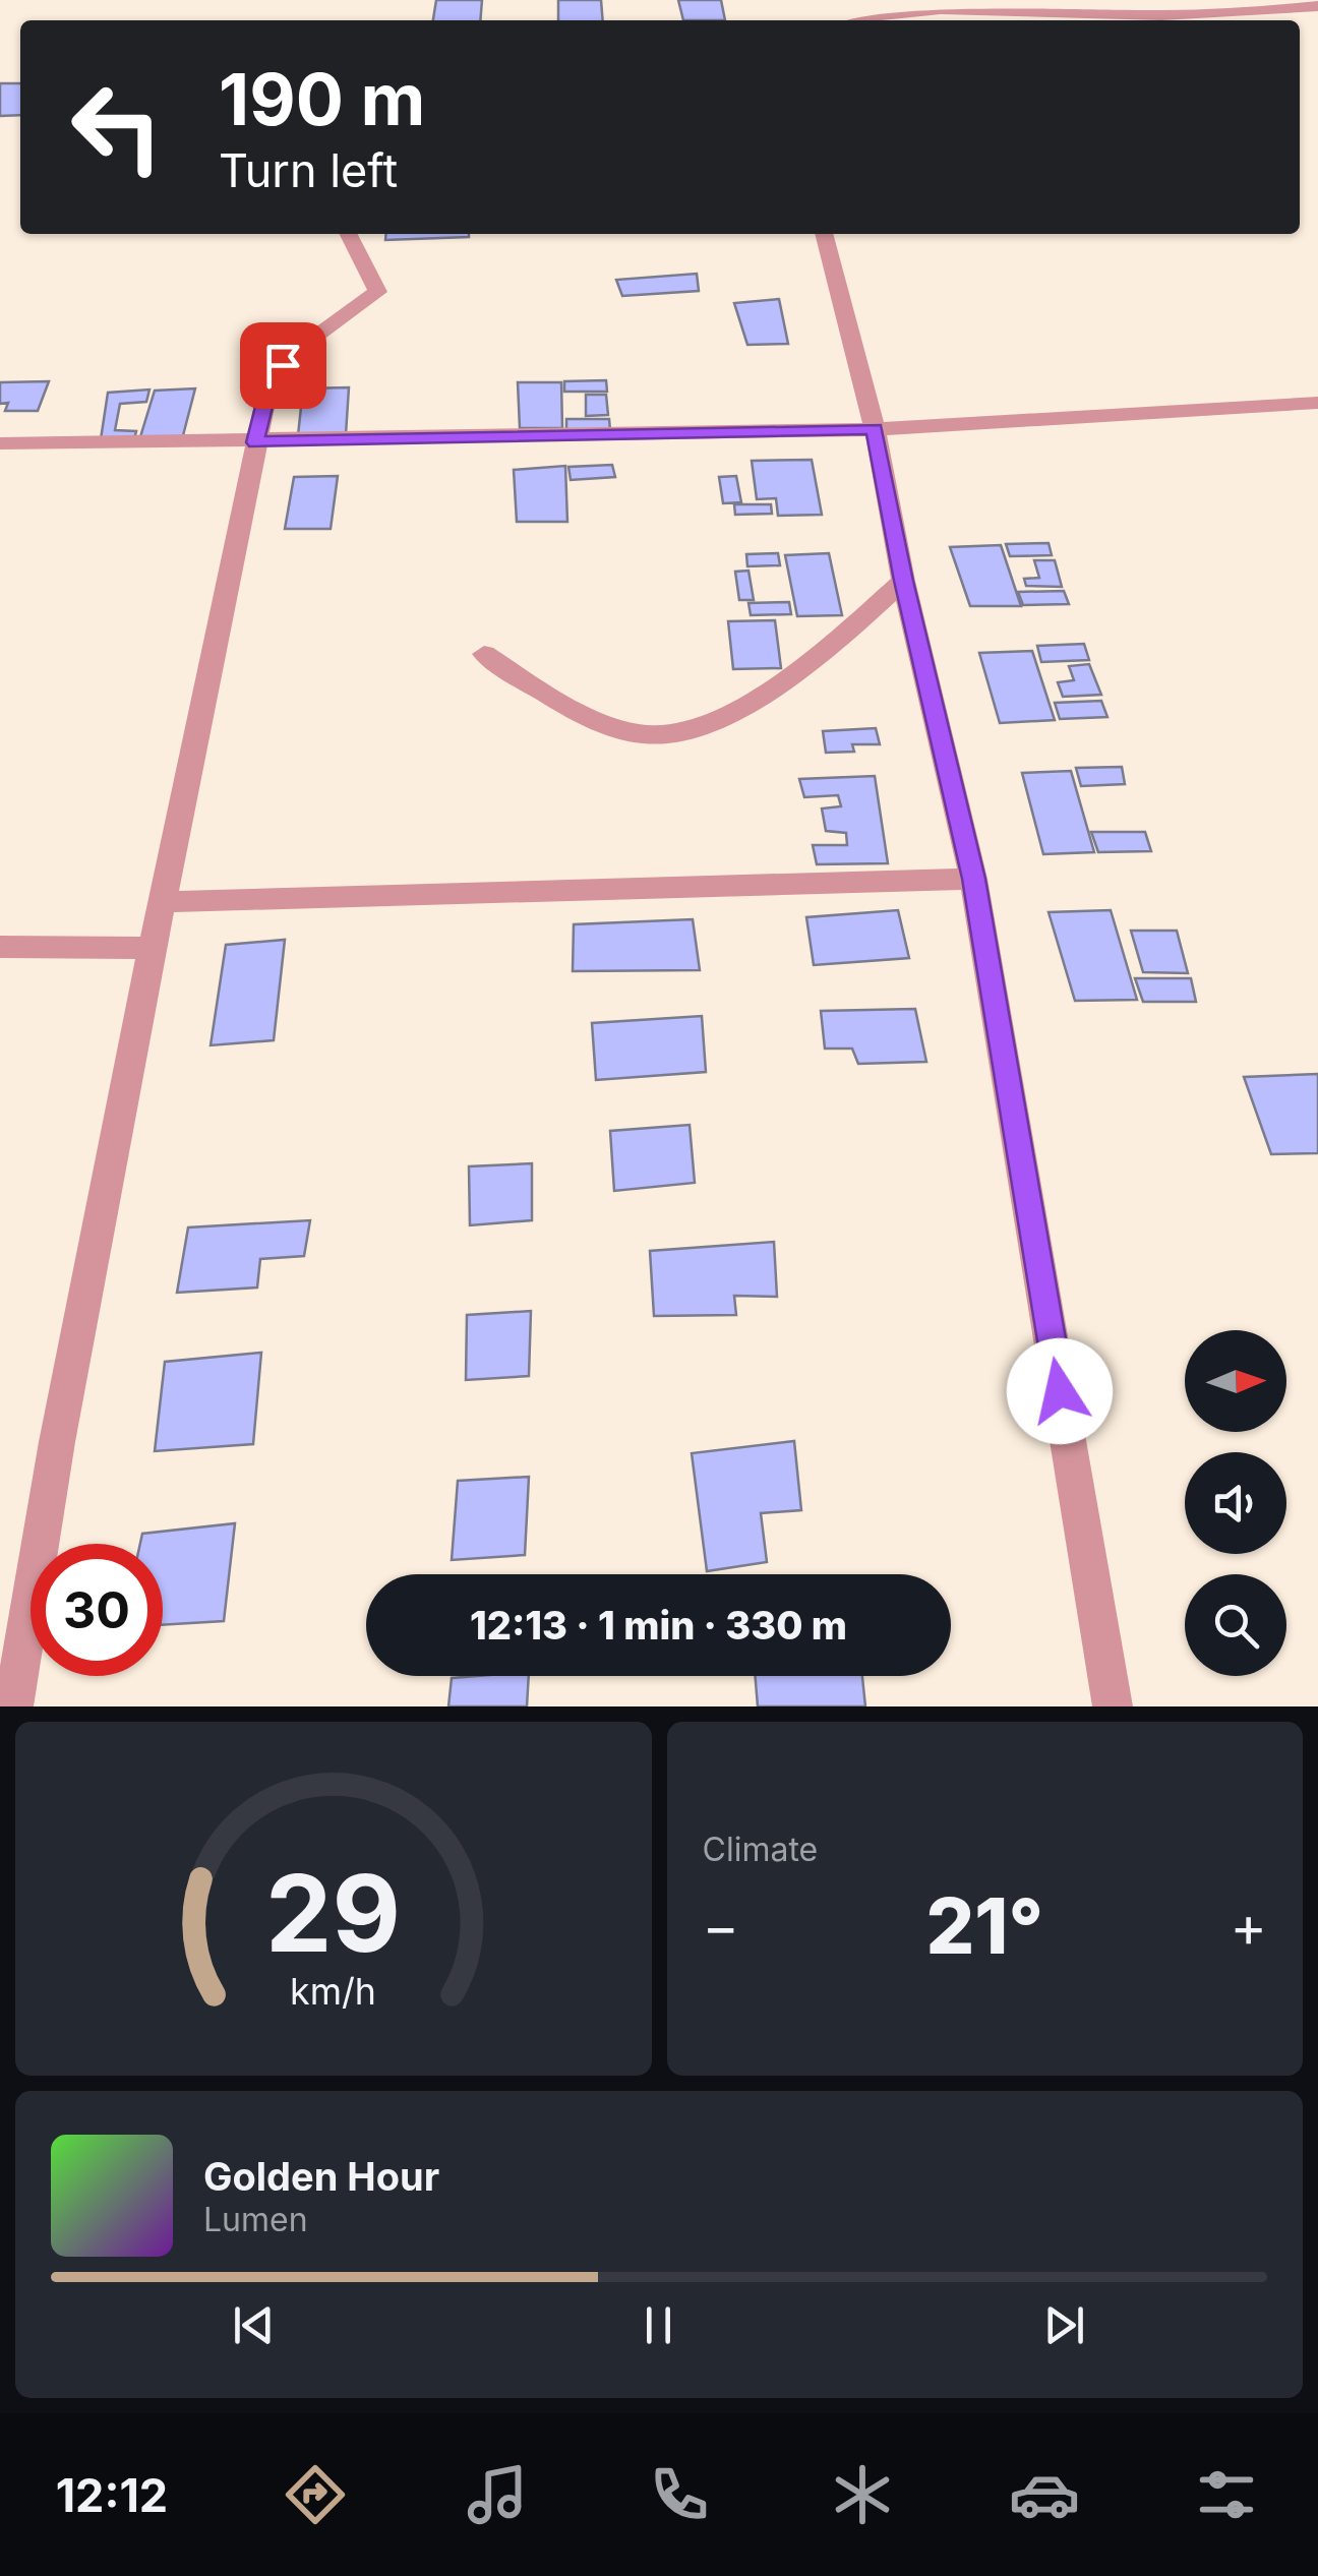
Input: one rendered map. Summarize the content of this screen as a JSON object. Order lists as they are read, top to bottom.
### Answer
{
  "north": "right",
  "page": {
    "turn": ["190 m", "Turn left"],
    "limit": "30",
    "trip": "12:13 · 1 min · 330 m",
    "tile": "Climate",
    "heat": ["−", "21°", "+"],
    "song": ["Golden Hour", "Lumen"],
    "tabs": "12:12",
    "gauge": ["29", "km/h"]
  }
}
